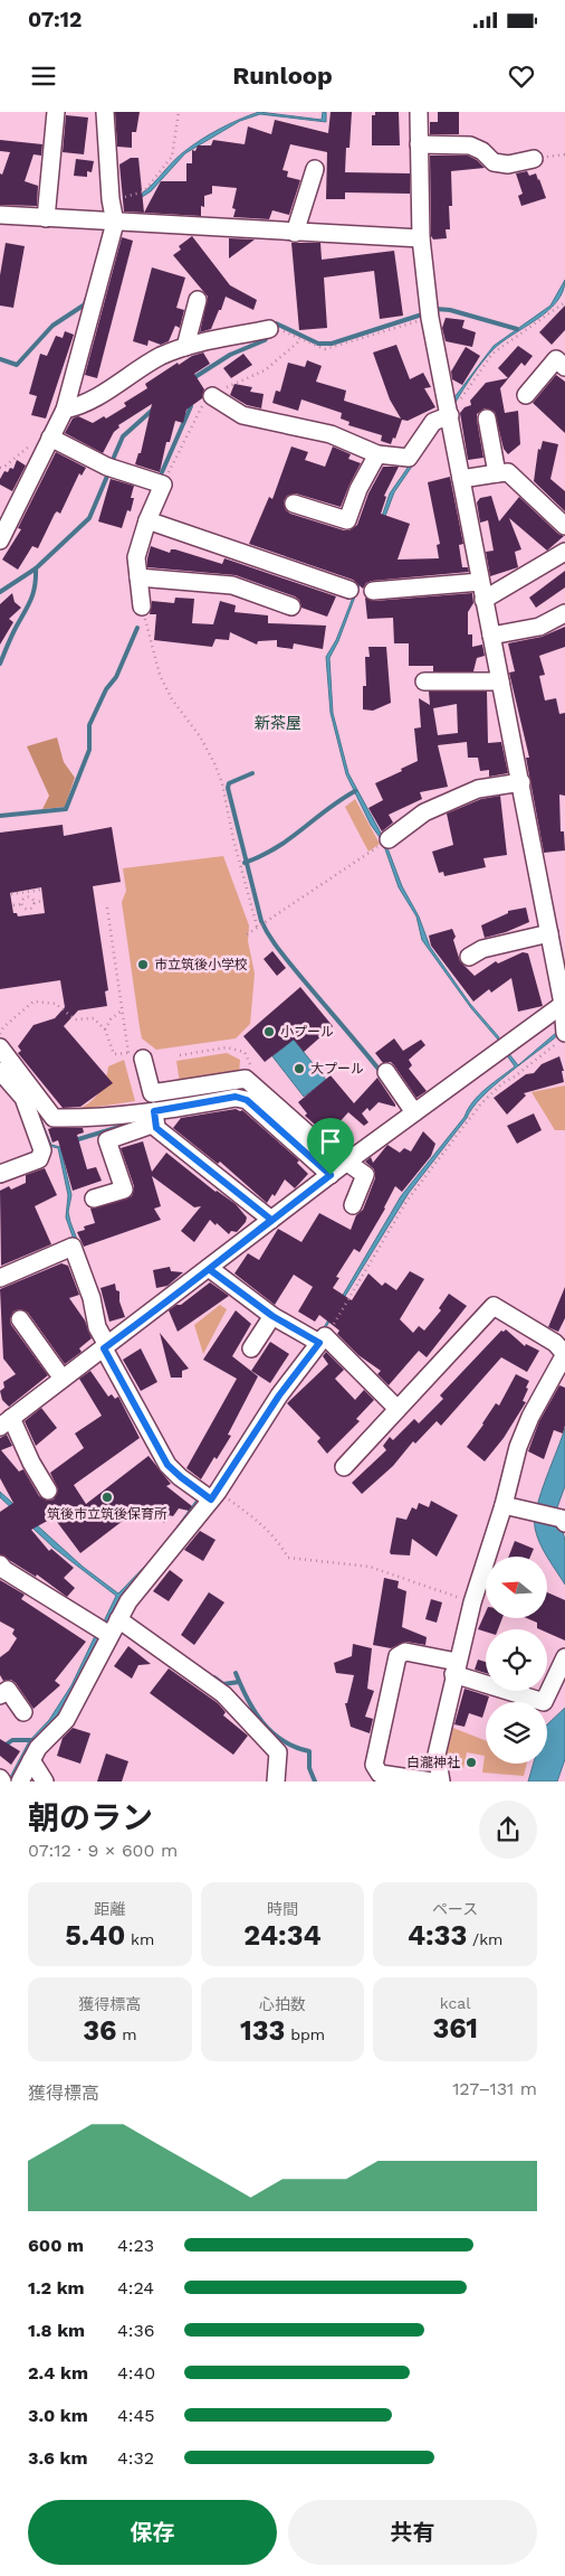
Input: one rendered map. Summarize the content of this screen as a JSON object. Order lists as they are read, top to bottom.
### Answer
{
  "districts": ["新茶屋"],
  "places": [
    "市立筑後小学校",
    "小プール",
    "大プール",
    "筑後市立筑後保育所",
    "白瀧神社"
  ],
  "north": "left",
  "page": {
    "status": "07:12",
    "header": "Runloop",
    "heading": ["朝のラン", "07:12 · 9 × 600 m"],
    "stats": [
      ["距離", "5.40 km"],
      ["時間", "24:34"],
      ["ペース", "4:33 /km"],
      ["獲得標高", "36 m"],
      ["心拍数", "133 bpm"],
      ["kcal", "361"]
    ],
    "chart": ["獲得標高", "127–131 m"],
    "list": [
      {
        "name": "600 m",
        "note": "4:23"
      },
      {
        "name": "1.2 km",
        "note": "4:24"
      },
      {
        "name": "1.8 km",
        "note": "4:36"
      },
      {
        "name": "2.4 km",
        "note": "4:40"
      },
      {
        "name": "3.0 km",
        "note": "4:45"
      },
      {
        "name": "3.6 km",
        "note": "4:32"
      }
    ],
    "buttons": ["保存", "共有"]
  }
}
